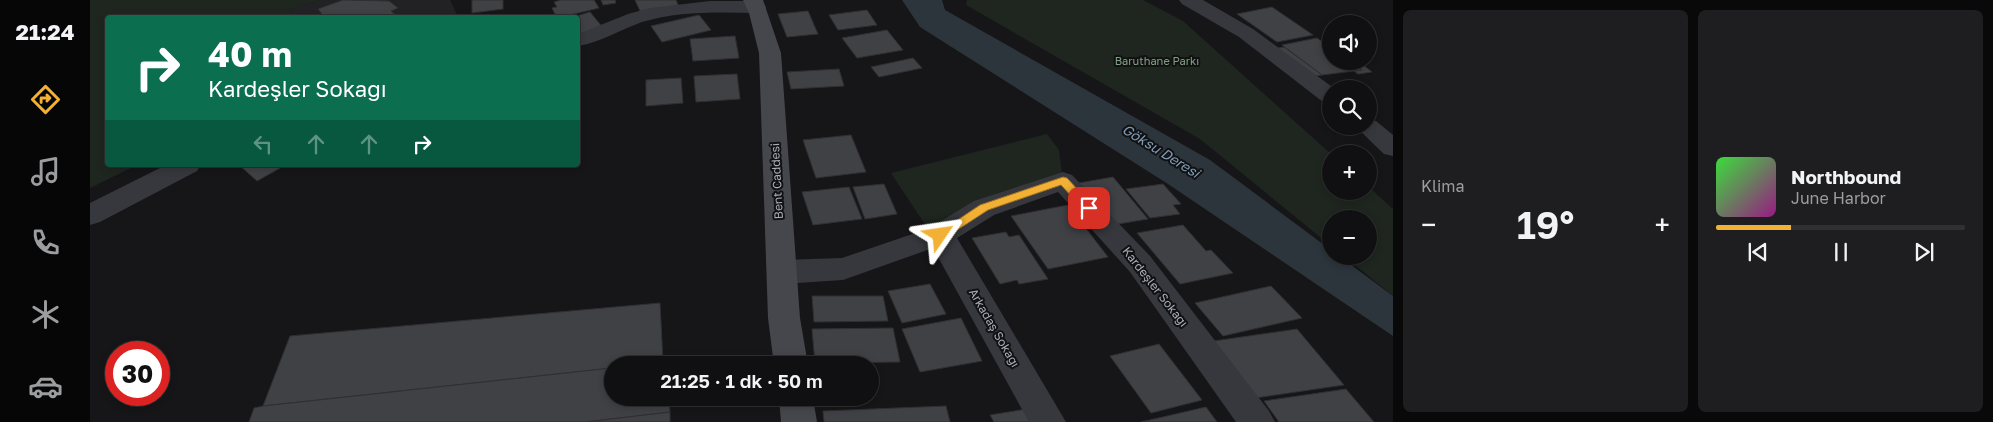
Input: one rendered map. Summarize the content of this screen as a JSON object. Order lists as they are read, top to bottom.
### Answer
{
  "streets": {
    "street": ["Bent Caddesi", "Kardeşler Sokağı", "Arkadaş Sokağı"]
  },
  "crossings": [
    ["Bent Caddesi", "Kardeşler Sokağı"],
    ["Kardeşler Sokağı", "Arkadaş Sokağı"]
  ],
  "water": ["Göksu Deresi"],
  "parks": ["Baruthane Parkı"],
  "page": {
    "tabs": "21:24",
    "tile": "Klima",
    "map_buttons": ["+", "−"],
    "turn": ["40 m", "Kardeşler Sokağı"],
    "song": ["Northbound", "June Harbor"],
    "heat": ["−", "19°", "+"],
    "limit": "30",
    "trip": "21:25 · 1 dk · 50 m"
  }
}
